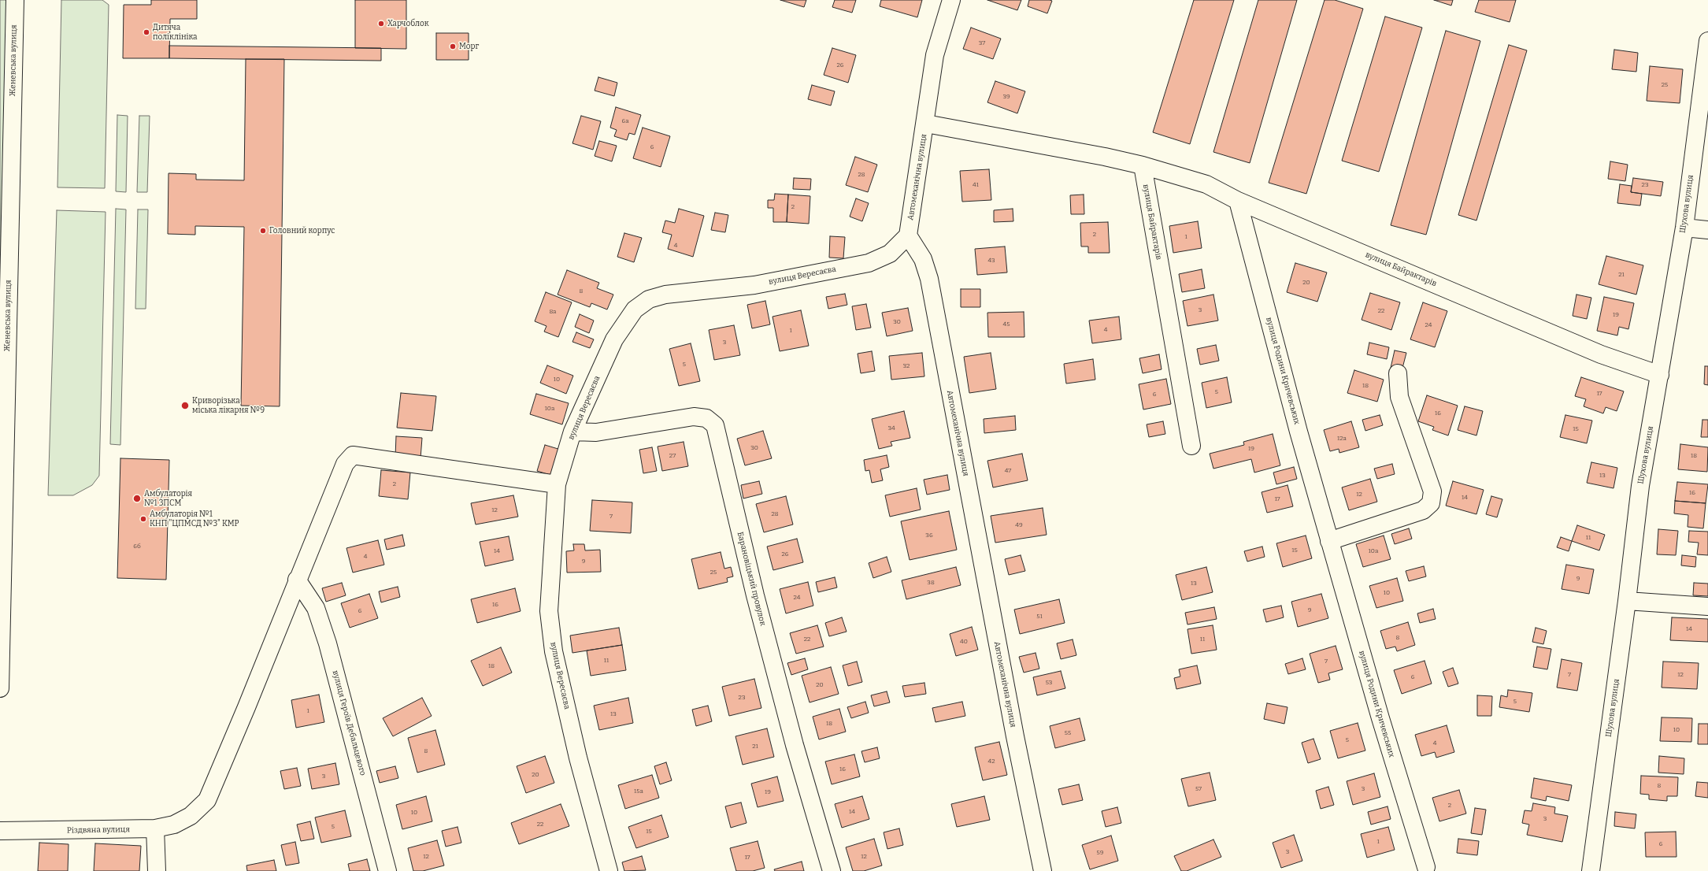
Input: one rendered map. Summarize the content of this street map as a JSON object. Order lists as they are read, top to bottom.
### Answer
{
  "streets": {
    "street": [
      "Женевська вулиця",
      "Автомеханічна вулиця",
      "Шухова вулиця",
      "вулиця Байрактарів",
      "вулиця Вересаєва",
      "вулиця Родини Кричевських",
      "Барановіцький провулок",
      "вулиця Героїв Дебальцевого",
      "Різдвяна вулиця"
    ]
  },
  "crossings": [
    ["Автомеханічна вулиця", "вулиця Байрактарів"],
    ["Автомеханічна вулиця", "вулиця Вересаєва"],
    ["Шухова вулиця", "вулиця Байрактарів"],
    ["вулиця Байрактарів", "вулиця Родини Кричевських"],
    ["вулиця Вересаєва", "Барановіцький провулок"],
    ["вулиця Вересаєва", "Різдвяна вулиця"],
    ["вулиця Героїв Дебальцевого", "Різдвяна вулиця"]
  ],
  "places": [
    "Харчоблок",
    "Дитяча поліклініка",
    "Морг",
    "Головний корпус",
    "Криворізька міська лікарня №9",
    "Амбулаторія №1 ЗПСМ",
    "Амбулаторія №1 КНП \"ЦПМСД №3\" КМР"
  ],
  "house_numbers": [
    "37",
    "26",
    "25",
    "39",
    "6а",
    "6",
    "28",
    "41",
    "23",
    "2",
    "2",
    "1",
    "4",
    "43",
    "21",
    "20",
    "8",
    "3",
    "22",
    "8а",
    "19",
    "30",
    "45",
    "24",
    "4",
    "1",
    "3",
    "5",
    "32",
    "10",
    "18",
    "5",
    "17",
    "6",
    "10а",
    "16",
    "34",
    "15",
    "12а",
    "30",
    "19",
    "27",
    "18",
    "47",
    "13",
    "2",
    "16",
    "12",
    "14",
    "17",
    "12",
    "28",
    "7",
    "49",
    "36",
    "11",
    "6б",
    "15",
    "14",
    "10а",
    "26",
    "4",
    "9",
    "25",
    "9",
    "38",
    "13",
    "10",
    "24",
    "16",
    "9",
    "6",
    "51",
    "14",
    "8",
    "22",
    "11",
    "40",
    "11",
    "7",
    "18",
    "7",
    "12",
    "6",
    "53",
    "20",
    "23",
    "5",
    "1",
    "13",
    "18",
    "10",
    "55",
    "5",
    "4",
    "21",
    "8",
    "42",
    "16",
    "20",
    "3",
    "8",
    "57",
    "3",
    "15а",
    "19",
    "2",
    "14",
    "10",
    "3",
    "22",
    "5",
    "15",
    "1",
    "6",
    "3",
    "59",
    "12",
    "12",
    "17"
  ]
}
